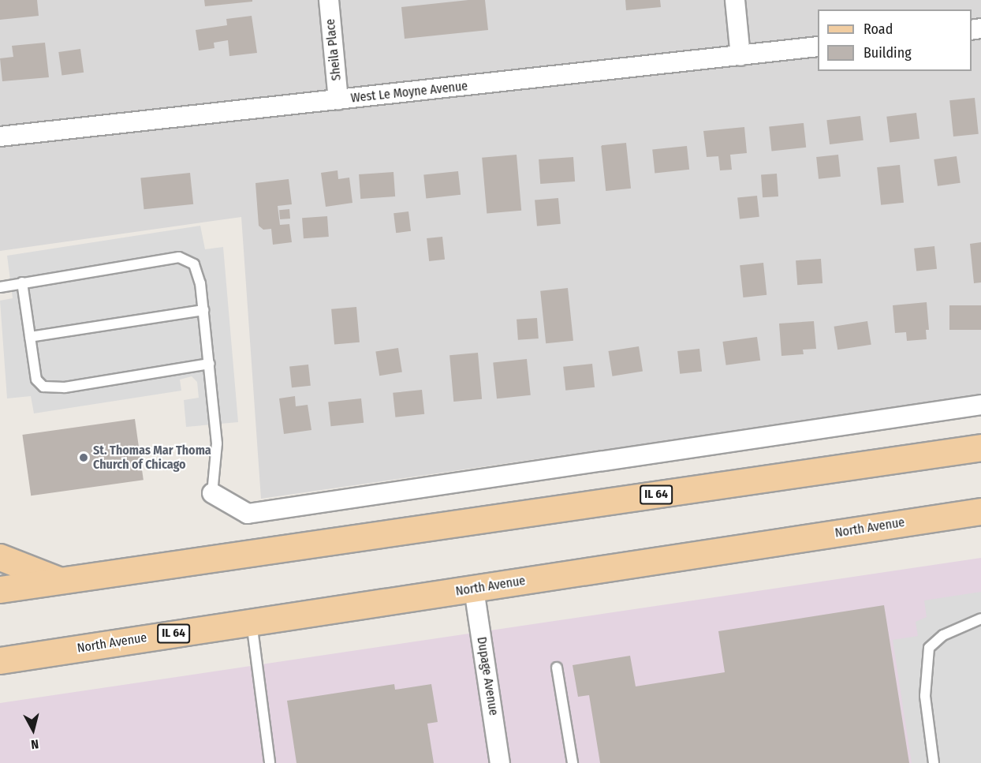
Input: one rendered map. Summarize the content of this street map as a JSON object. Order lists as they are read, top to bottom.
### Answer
{
  "streets": {
    "main road": ["IL 64", "North Avenue"],
    "street": ["Sheila Place", "West Le Moyne Avenue", "Dupage Avenue"]
  },
  "crossings": [
    ["Sheila Place", "West Le Moyne Avenue"],
    ["North Avenue", "Dupage Avenue"]
  ],
  "places": ["St. Thomas Mar Thoma Church of Chicago"],
  "legend": ["Road", "Building"],
  "north": "bottom"
}
